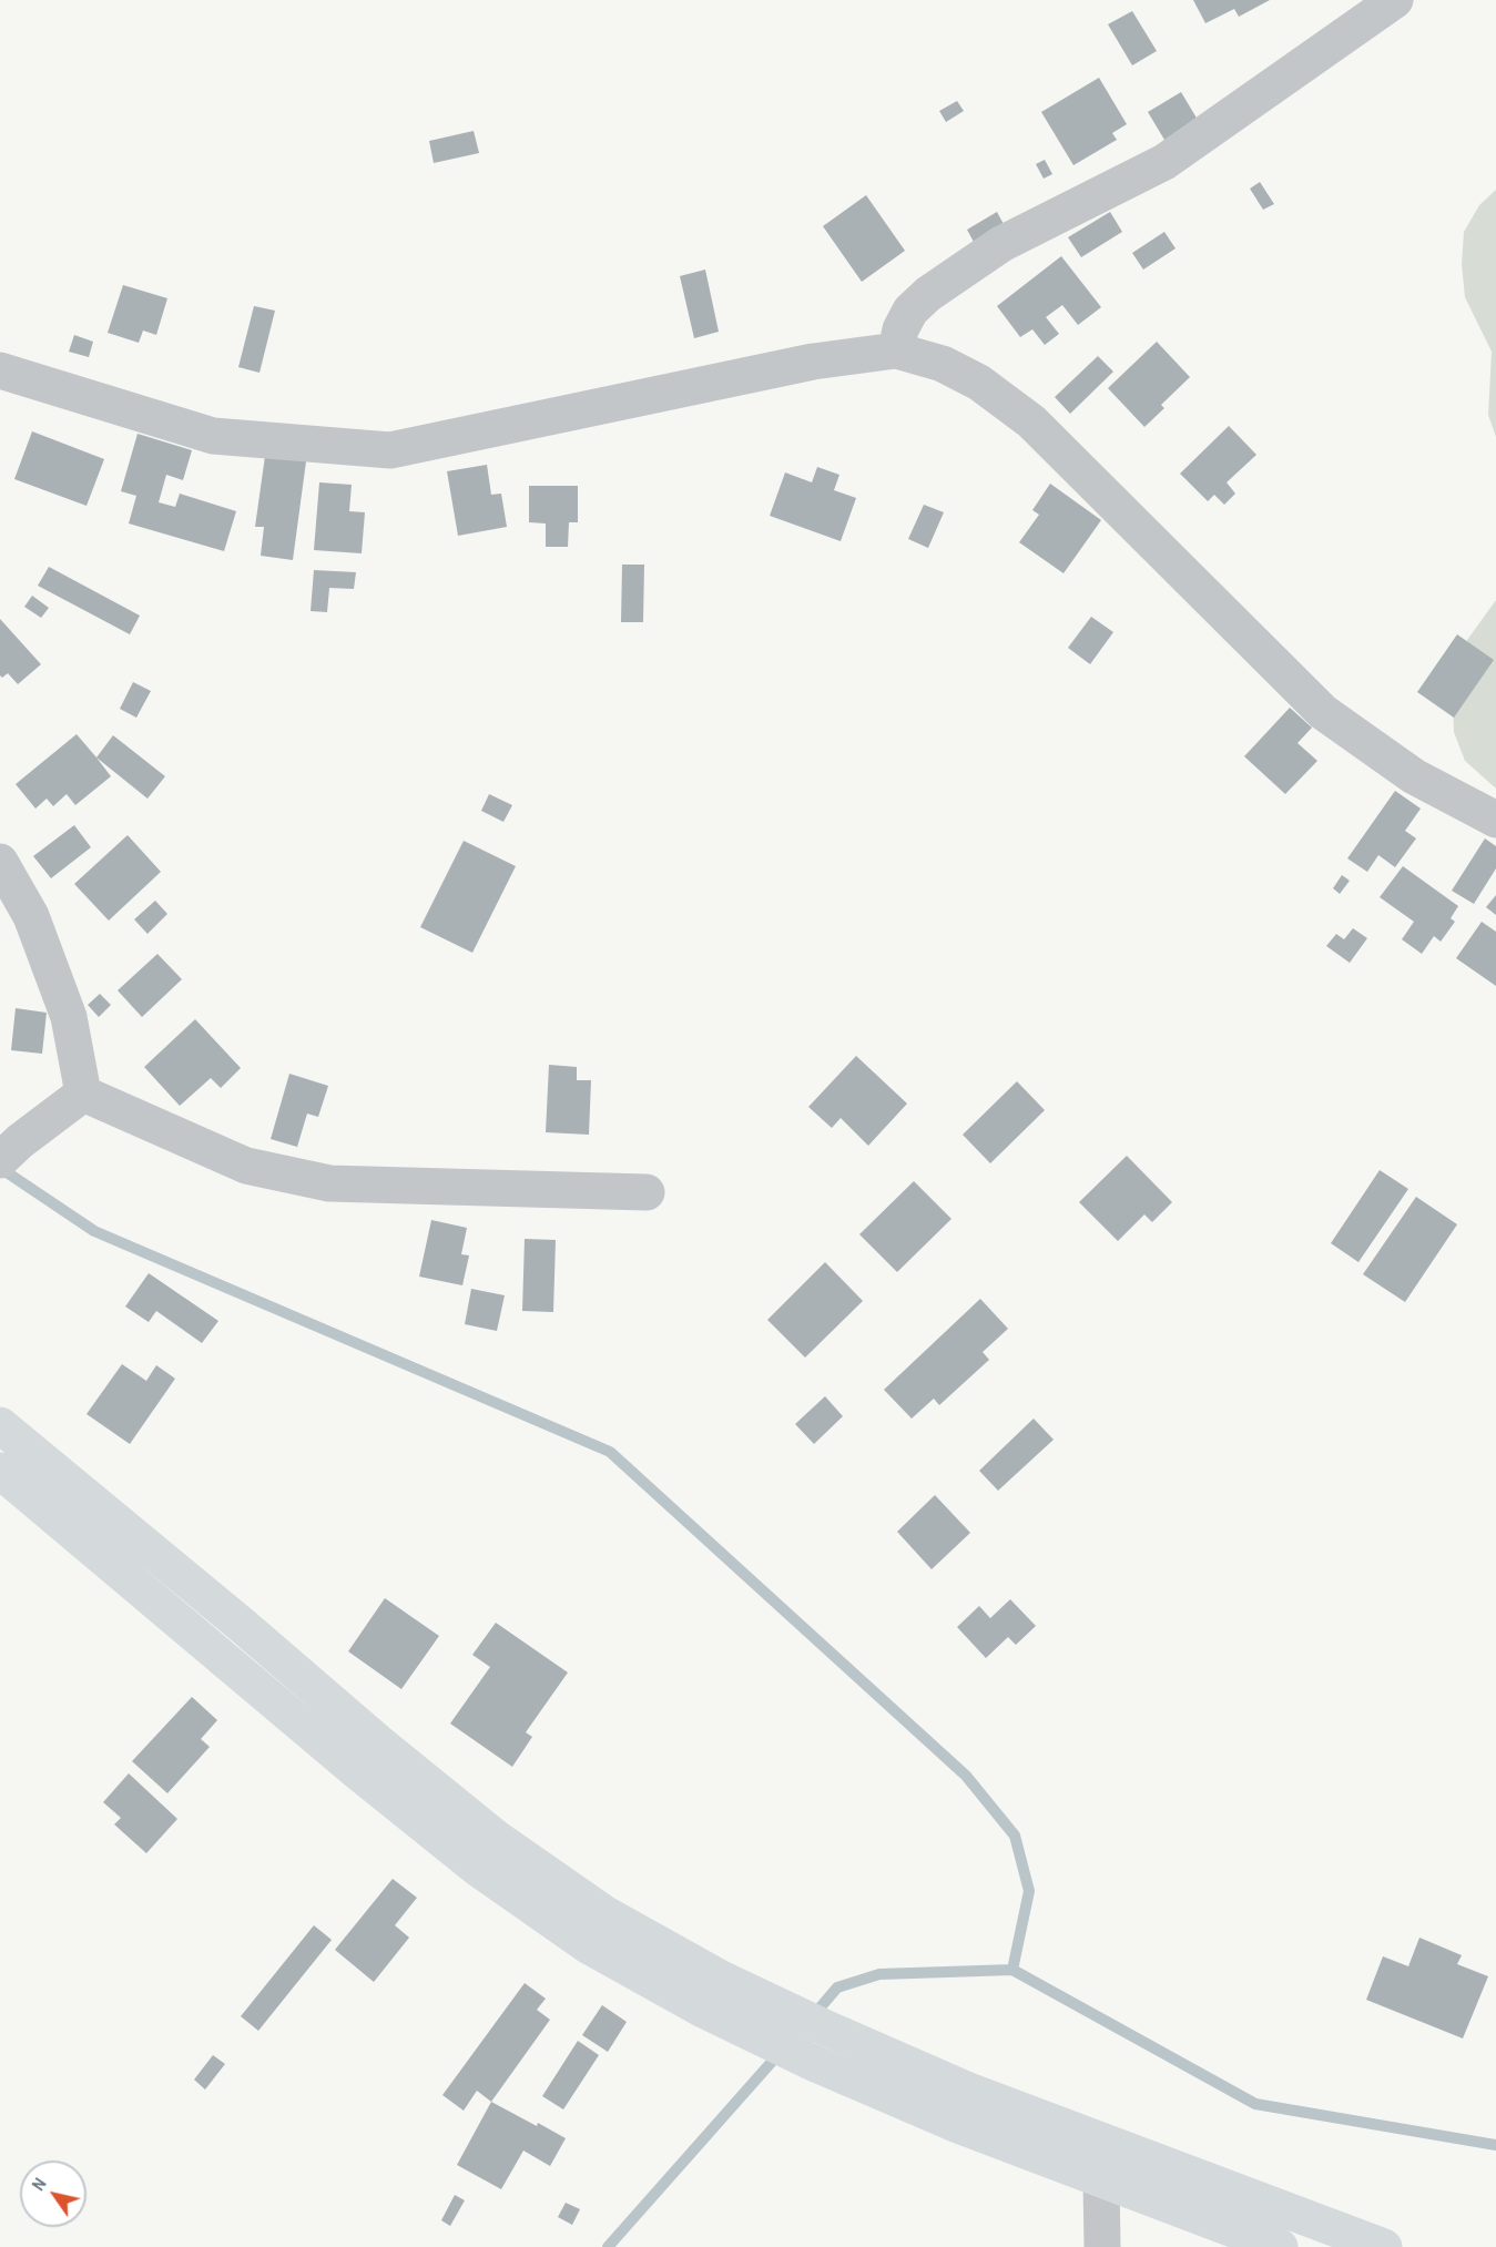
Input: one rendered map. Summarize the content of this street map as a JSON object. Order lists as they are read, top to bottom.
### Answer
{
  "north": "top left"
}
